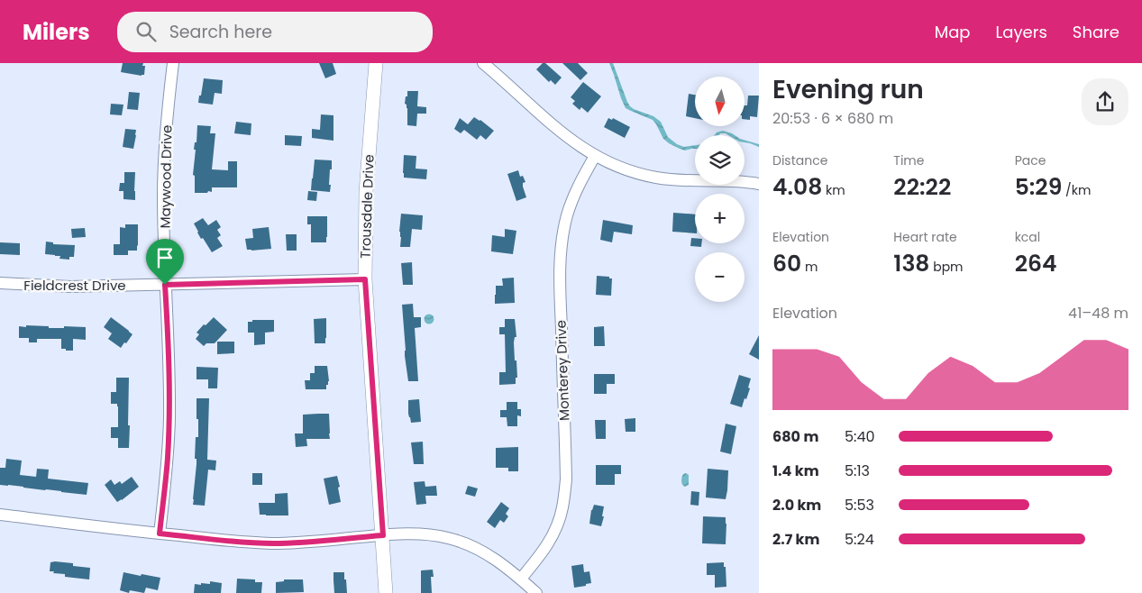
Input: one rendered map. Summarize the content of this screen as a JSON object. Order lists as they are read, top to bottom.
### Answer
{
  "streets": {
    "street": [
      "Maywood Drive",
      "Trousdale Drive",
      "Fieldcrest Drive",
      "Monterey Drive"
    ]
  },
  "crossings": [
    ["Maywood Drive", "Fieldcrest Drive"],
    ["Trousdale Drive", "Fieldcrest Drive"]
  ],
  "north": "bottom",
  "page": {
    "header": "Milers",
    "search": "Search here",
    "nav": ["Map", "Layers", "Share"],
    "heading": ["Evening run", "20:53 · 6 × 680 m"],
    "map_buttons": ["+", "−"],
    "stats": [
      ["Distance", "4.08 km"],
      ["Time", "22:22"],
      ["Pace", "5:29 /km"],
      ["Elevation", "60 m"],
      ["Heart rate", "138 bpm"],
      ["kcal", "264"]
    ],
    "chart": ["Elevation", "41–48 m"],
    "list": [
      {
        "name": "680 m",
        "note": "5:40"
      },
      {
        "name": "1.4 km",
        "note": "5:13"
      },
      {
        "name": "2.0 km",
        "note": "5:53"
      },
      {
        "name": "2.7 km",
        "note": "5:24"
      }
    ]
  }
}
